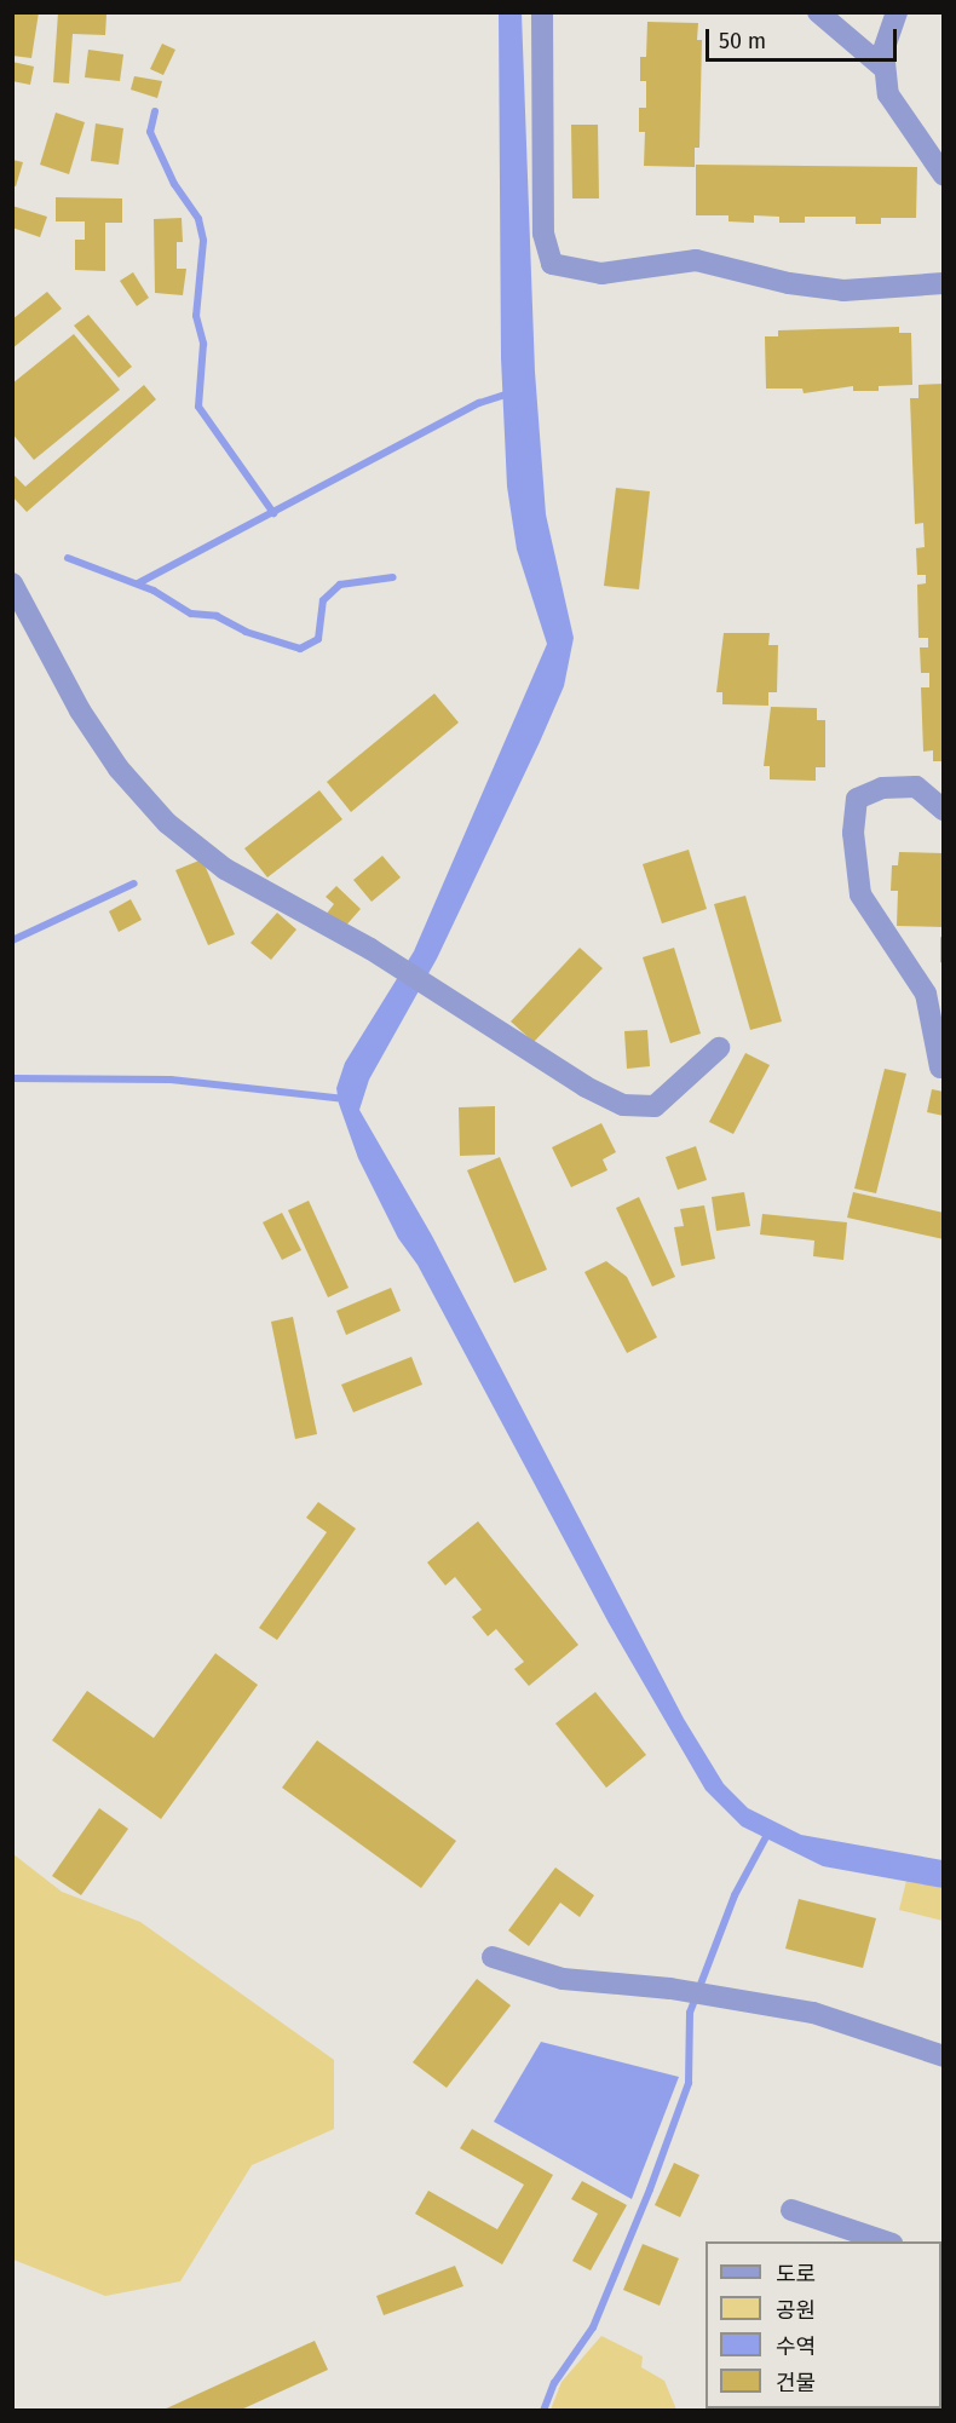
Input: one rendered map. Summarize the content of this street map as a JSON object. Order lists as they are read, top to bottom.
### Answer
{
  "legend": [
    "도로",
    "공원",
    "수역",
    "건물"
  ],
  "scale_bar": "50 m"
}
